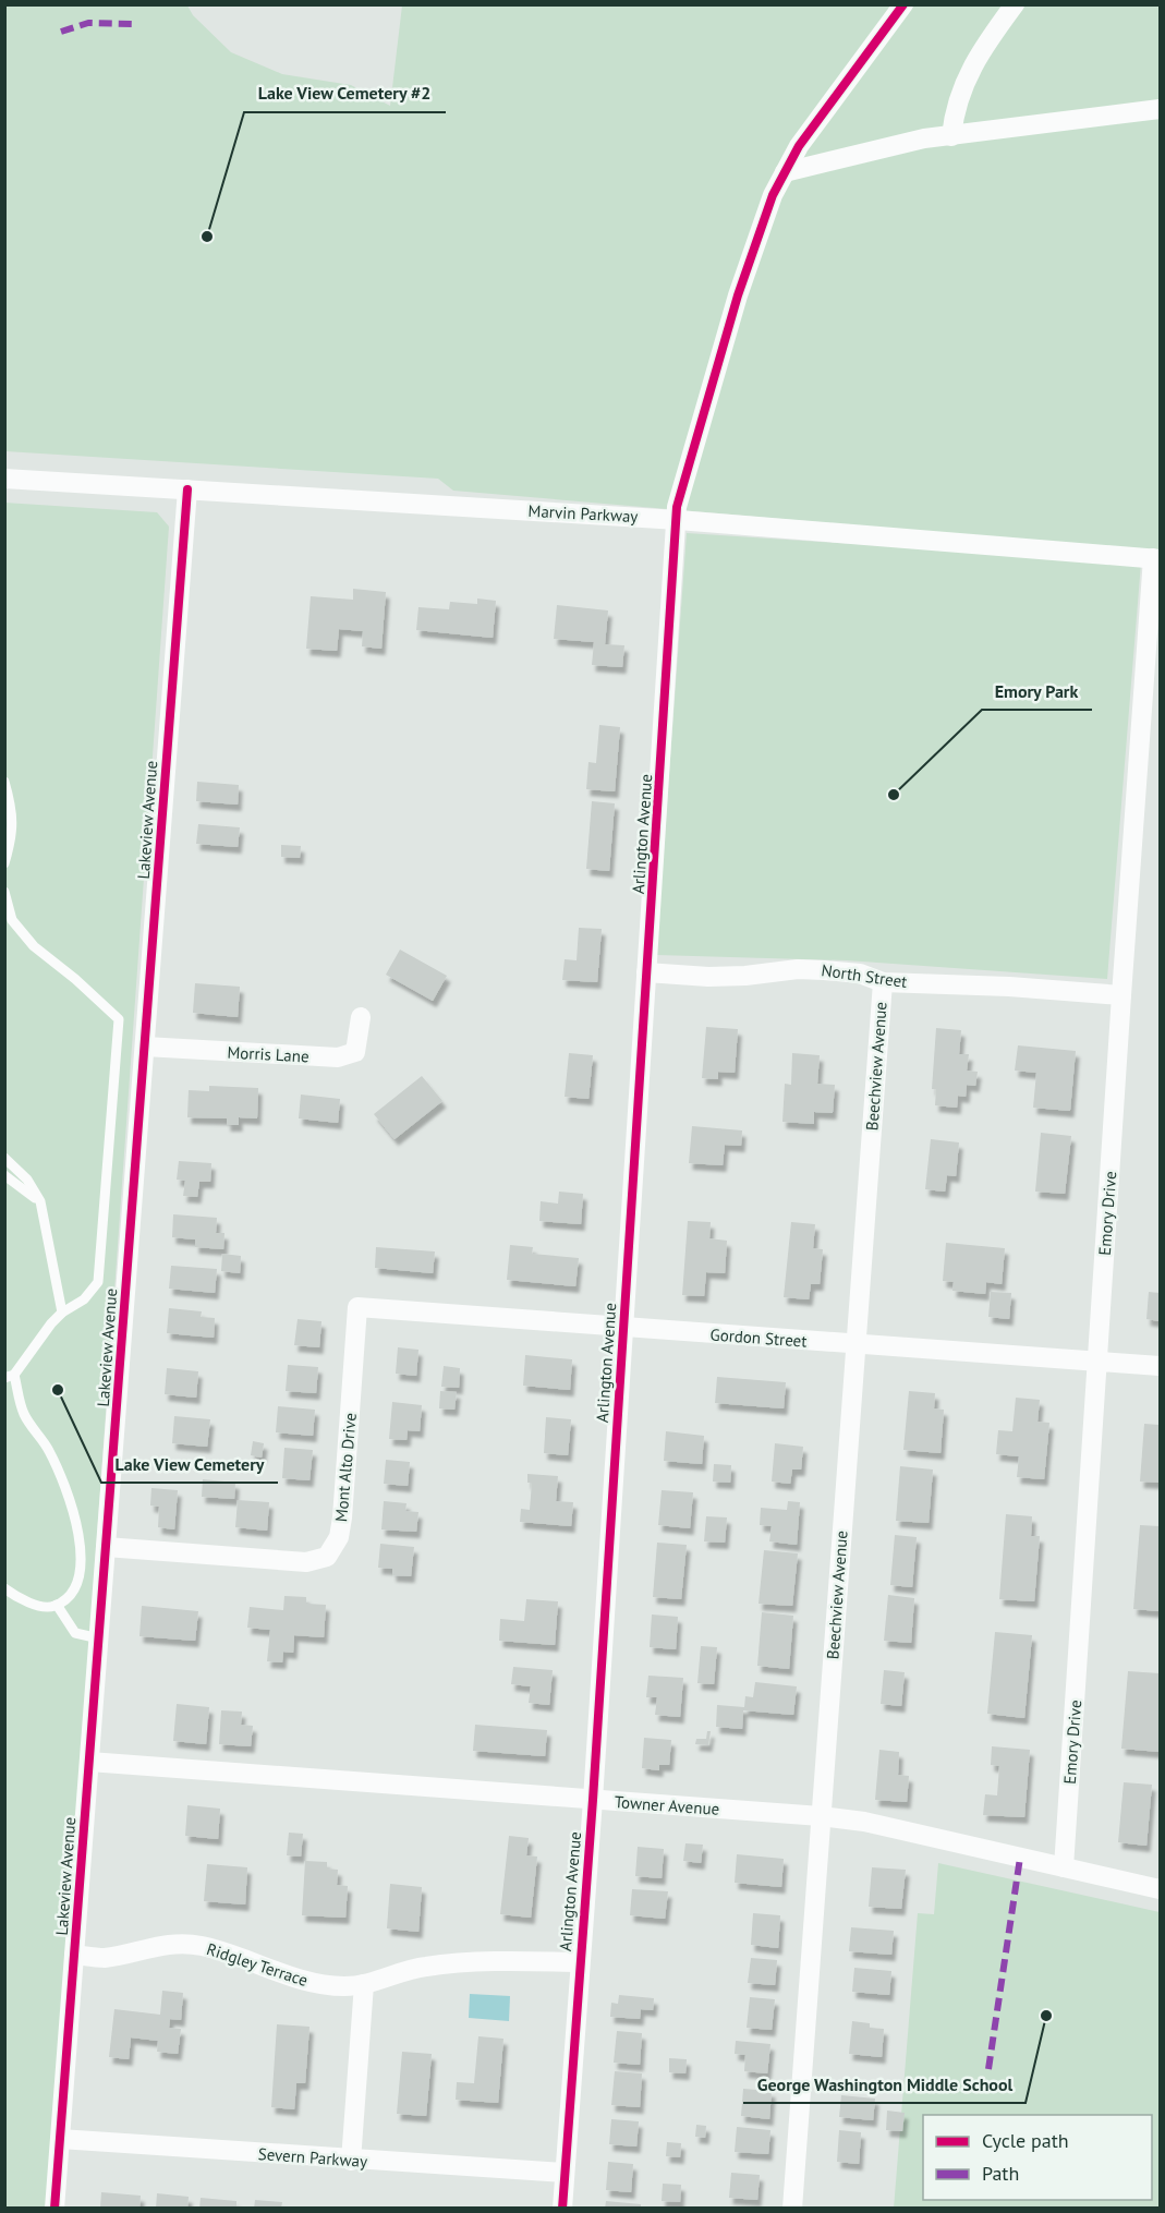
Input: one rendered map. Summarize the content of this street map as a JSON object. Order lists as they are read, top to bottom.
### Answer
{
  "streets": {
    "street": [
      "Marvin Parkway",
      "Lakeview Avenue",
      "Arlington Avenue",
      "North Street",
      "Morris Lane",
      "Beechview Avenue",
      "Emory Drive",
      "Gordon Street",
      "Mont Alto Drive",
      "Towner Avenue",
      "Ridgley Terrace",
      "Severn Parkway"
    ]
  },
  "crossings": [
    ["Marvin Parkway", "Lakeview Avenue"],
    ["Marvin Parkway", "Arlington Avenue"],
    ["Marvin Parkway", "Emory Drive"],
    ["Lakeview Avenue", "Morris Lane"],
    ["Lakeview Avenue", "Mont Alto Drive"],
    ["Lakeview Avenue", "Towner Avenue"],
    ["Lakeview Avenue", "Ridgley Terrace"],
    ["Lakeview Avenue", "Severn Parkway"],
    ["Arlington Avenue", "North Street"],
    ["Arlington Avenue", "Gordon Street"],
    ["Arlington Avenue", "Towner Avenue"],
    ["Arlington Avenue", "Ridgley Terrace"],
    ["Arlington Avenue", "Severn Parkway"],
    ["North Street", "Beechview Avenue"],
    ["North Street", "Emory Drive"],
    ["Beechview Avenue", "Gordon Street"],
    ["Beechview Avenue", "Towner Avenue"],
    ["Emory Drive", "Gordon Street"],
    ["Emory Drive", "Towner Avenue"],
    ["Gordon Street", "Mont Alto Drive"]
  ],
  "places": [
    "Lake View Cemetery #2",
    "Emory Park",
    "Lake View Cemetery",
    "George Washington Middle School"
  ],
  "legend": ["Cycle path", "Path"]
}
